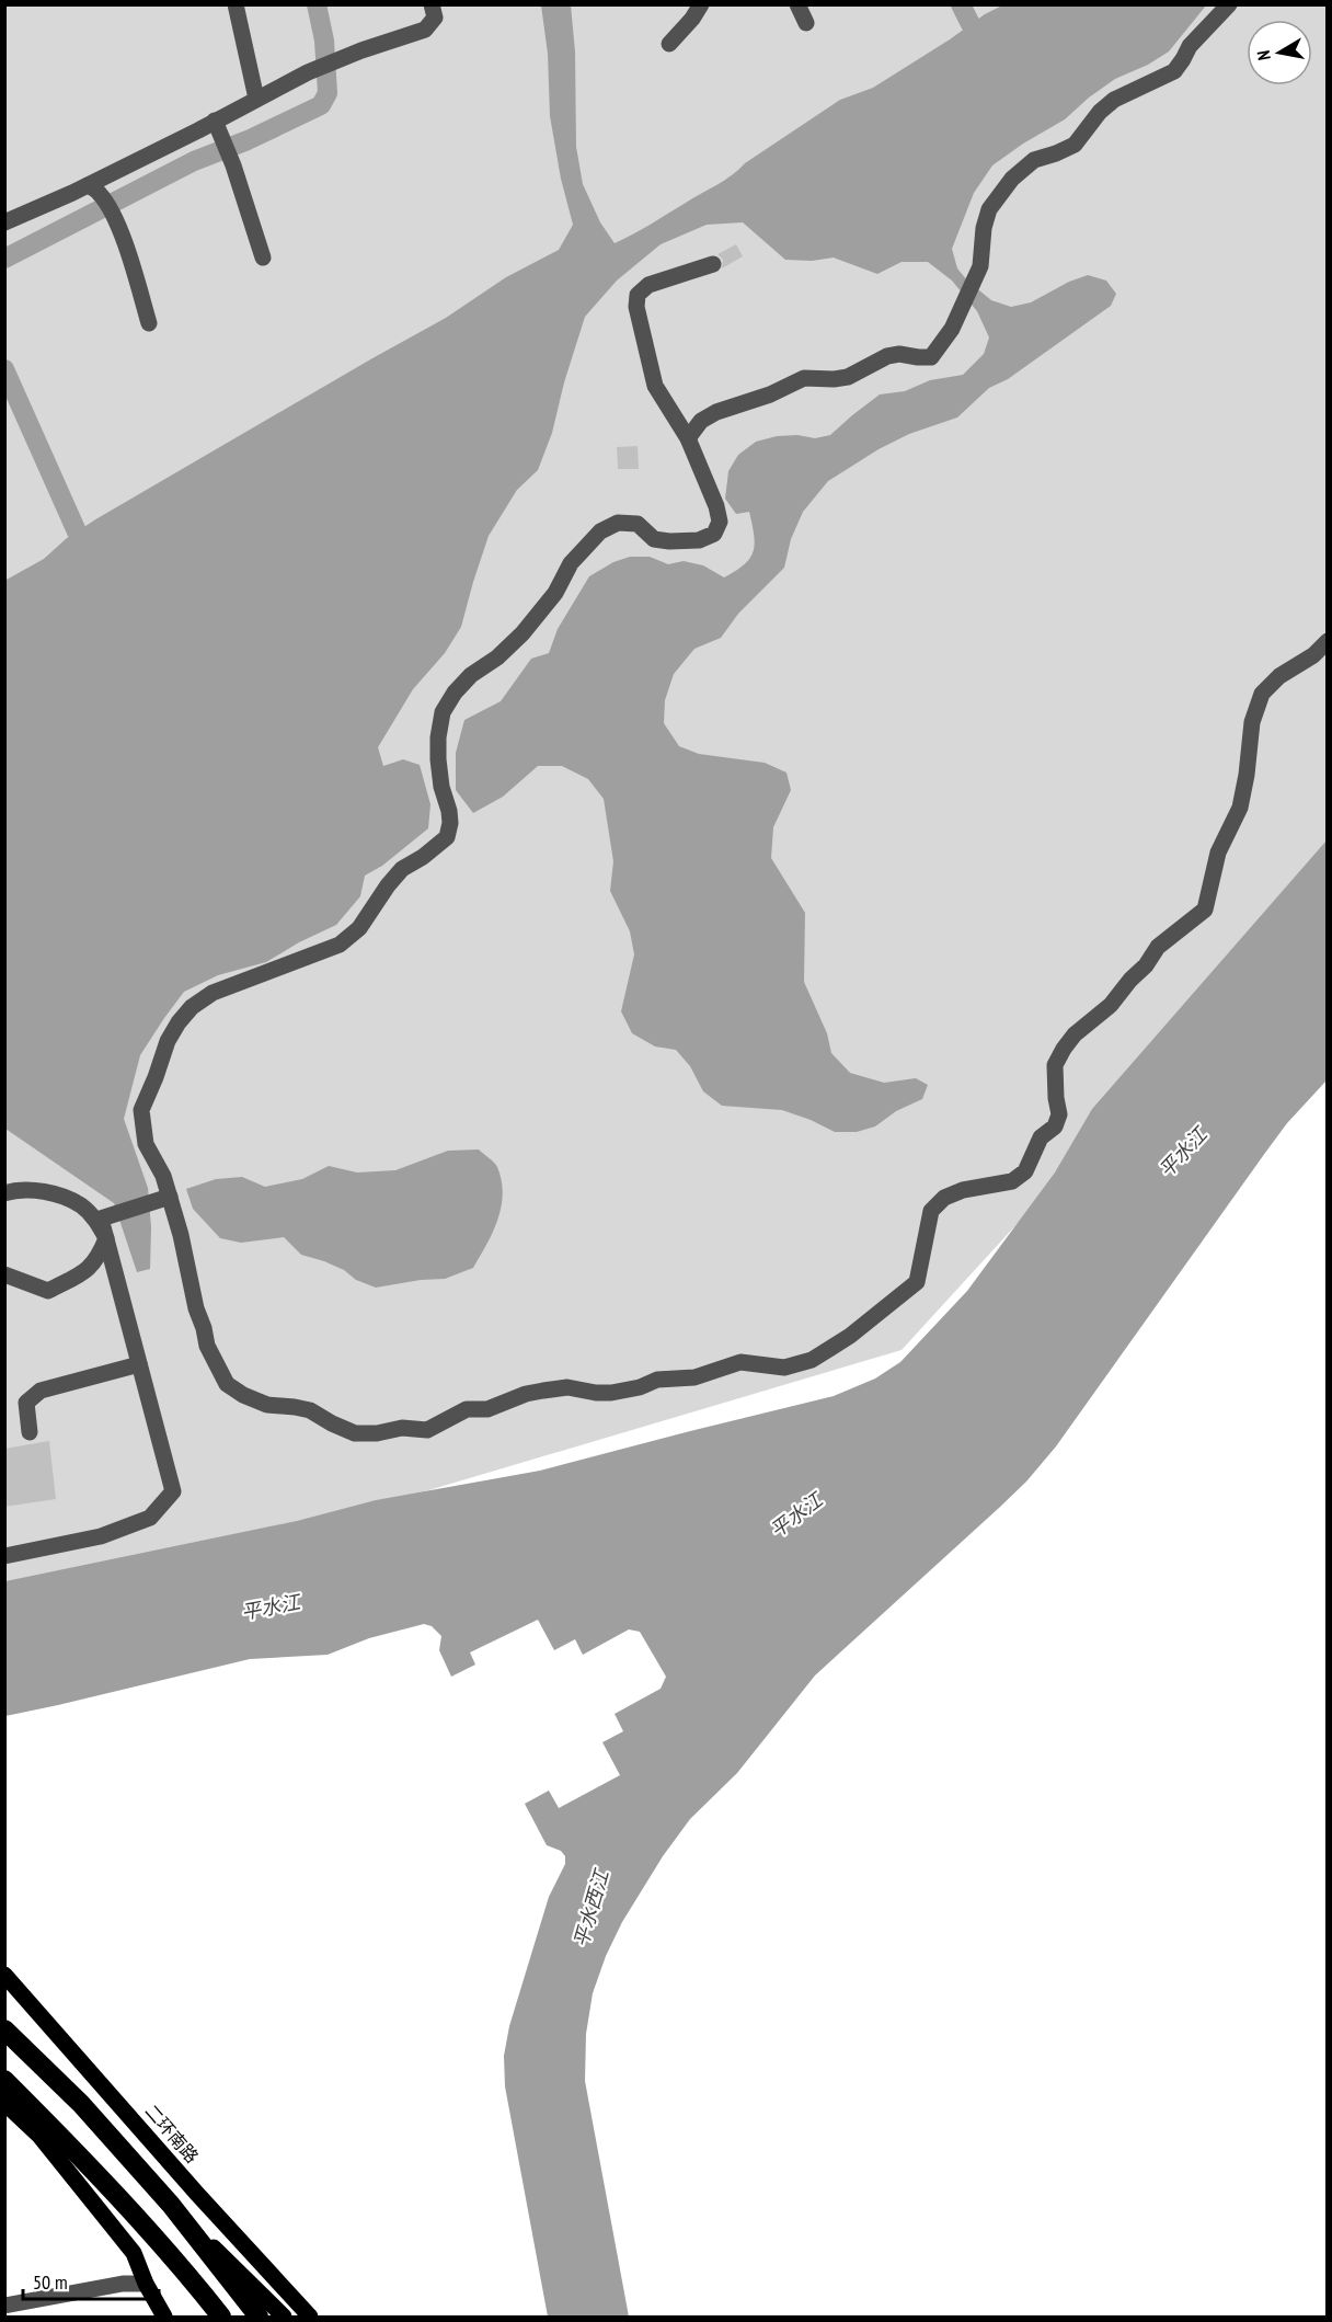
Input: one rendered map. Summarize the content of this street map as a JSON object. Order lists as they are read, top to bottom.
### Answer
{
  "streets": {
    "main road": ["二环南路"]
  },
  "water": ["平水江", "平水西江"],
  "scale_bar": "50 m",
  "north": "left"
}
